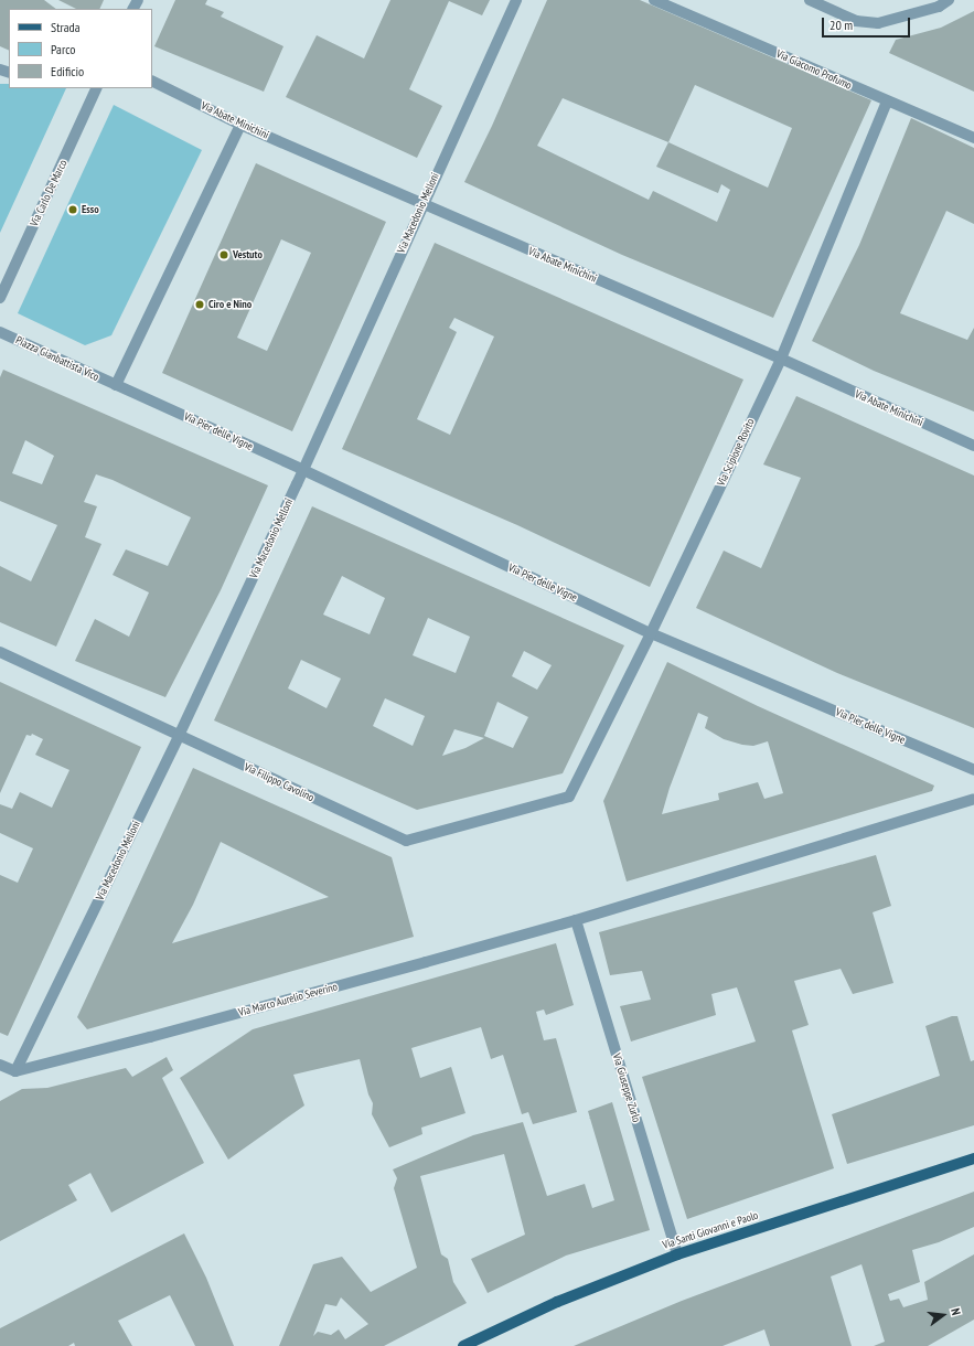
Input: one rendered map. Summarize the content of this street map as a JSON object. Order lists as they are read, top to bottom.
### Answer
{
  "streets": {
    "main road": ["Via Santi Giovanni e Paolo"],
    "street": [
      "Via Giacomo Profumo",
      "Via Abate Minichini",
      "Via Carlo De Marco",
      "Via Macedonio Melloni",
      "Piazza Gianbattista Vico",
      "Via Pier delle Vigne",
      "Via Scipione Rovito",
      "Via Filippo Cavolino",
      "Via Marco Aurelio Severino",
      "Via Giuseppe Zurlo"
    ]
  },
  "crossings": [
    ["Via Giacomo Profumo", "Via Scipione Rovito"],
    ["Via Abate Minichini", "Via Macedonio Melloni"],
    ["Via Abate Minichini", "Via Scipione Rovito"],
    ["Via Macedonio Melloni", "Via Pier delle Vigne"],
    ["Via Macedonio Melloni", "Via Filippo Cavolino"],
    ["Via Macedonio Melloni", "Via Marco Aurelio Severino"],
    ["Piazza Gianbattista Vico", "Via Pier delle Vigne"],
    ["Via Pier delle Vigne", "Via Scipione Rovito"],
    ["Via Scipione Rovito", "Via Filippo Cavolino"],
    ["Via Marco Aurelio Severino", "Via Giuseppe Zurlo"],
    ["Via Giuseppe Zurlo", "Via Santi Giovanni e Paolo"]
  ],
  "places": ["Esso", "Vestuto", "Ciro e Nino"],
  "legend": ["Strada", "Parco", "Edificio"],
  "scale_bar": "20 m",
  "north": "right"
}
